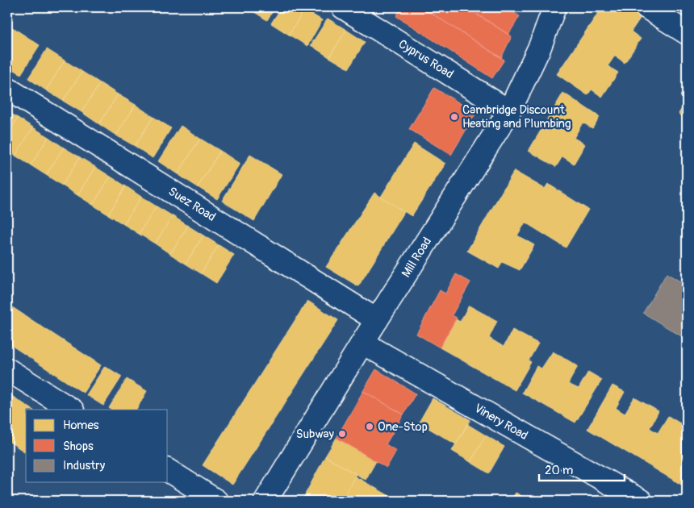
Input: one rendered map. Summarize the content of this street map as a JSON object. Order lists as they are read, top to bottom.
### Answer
{
  "streets": {
    "street": [
      "Cyprus Road",
      "Suez Road",
      "Mill Road",
      "Vinery Road"
    ]
  },
  "crossings": [
    ["Cyprus Road", "Mill Road"],
    ["Suez Road", "Mill Road"],
    ["Mill Road", "Vinery Road"]
  ],
  "places": ["Cambridge Discount Heating and Plumbing", "One-Stop", "Subway"],
  "legend": ["Homes", "Shops", "Industry"],
  "scale_bar": "20 m"
}
